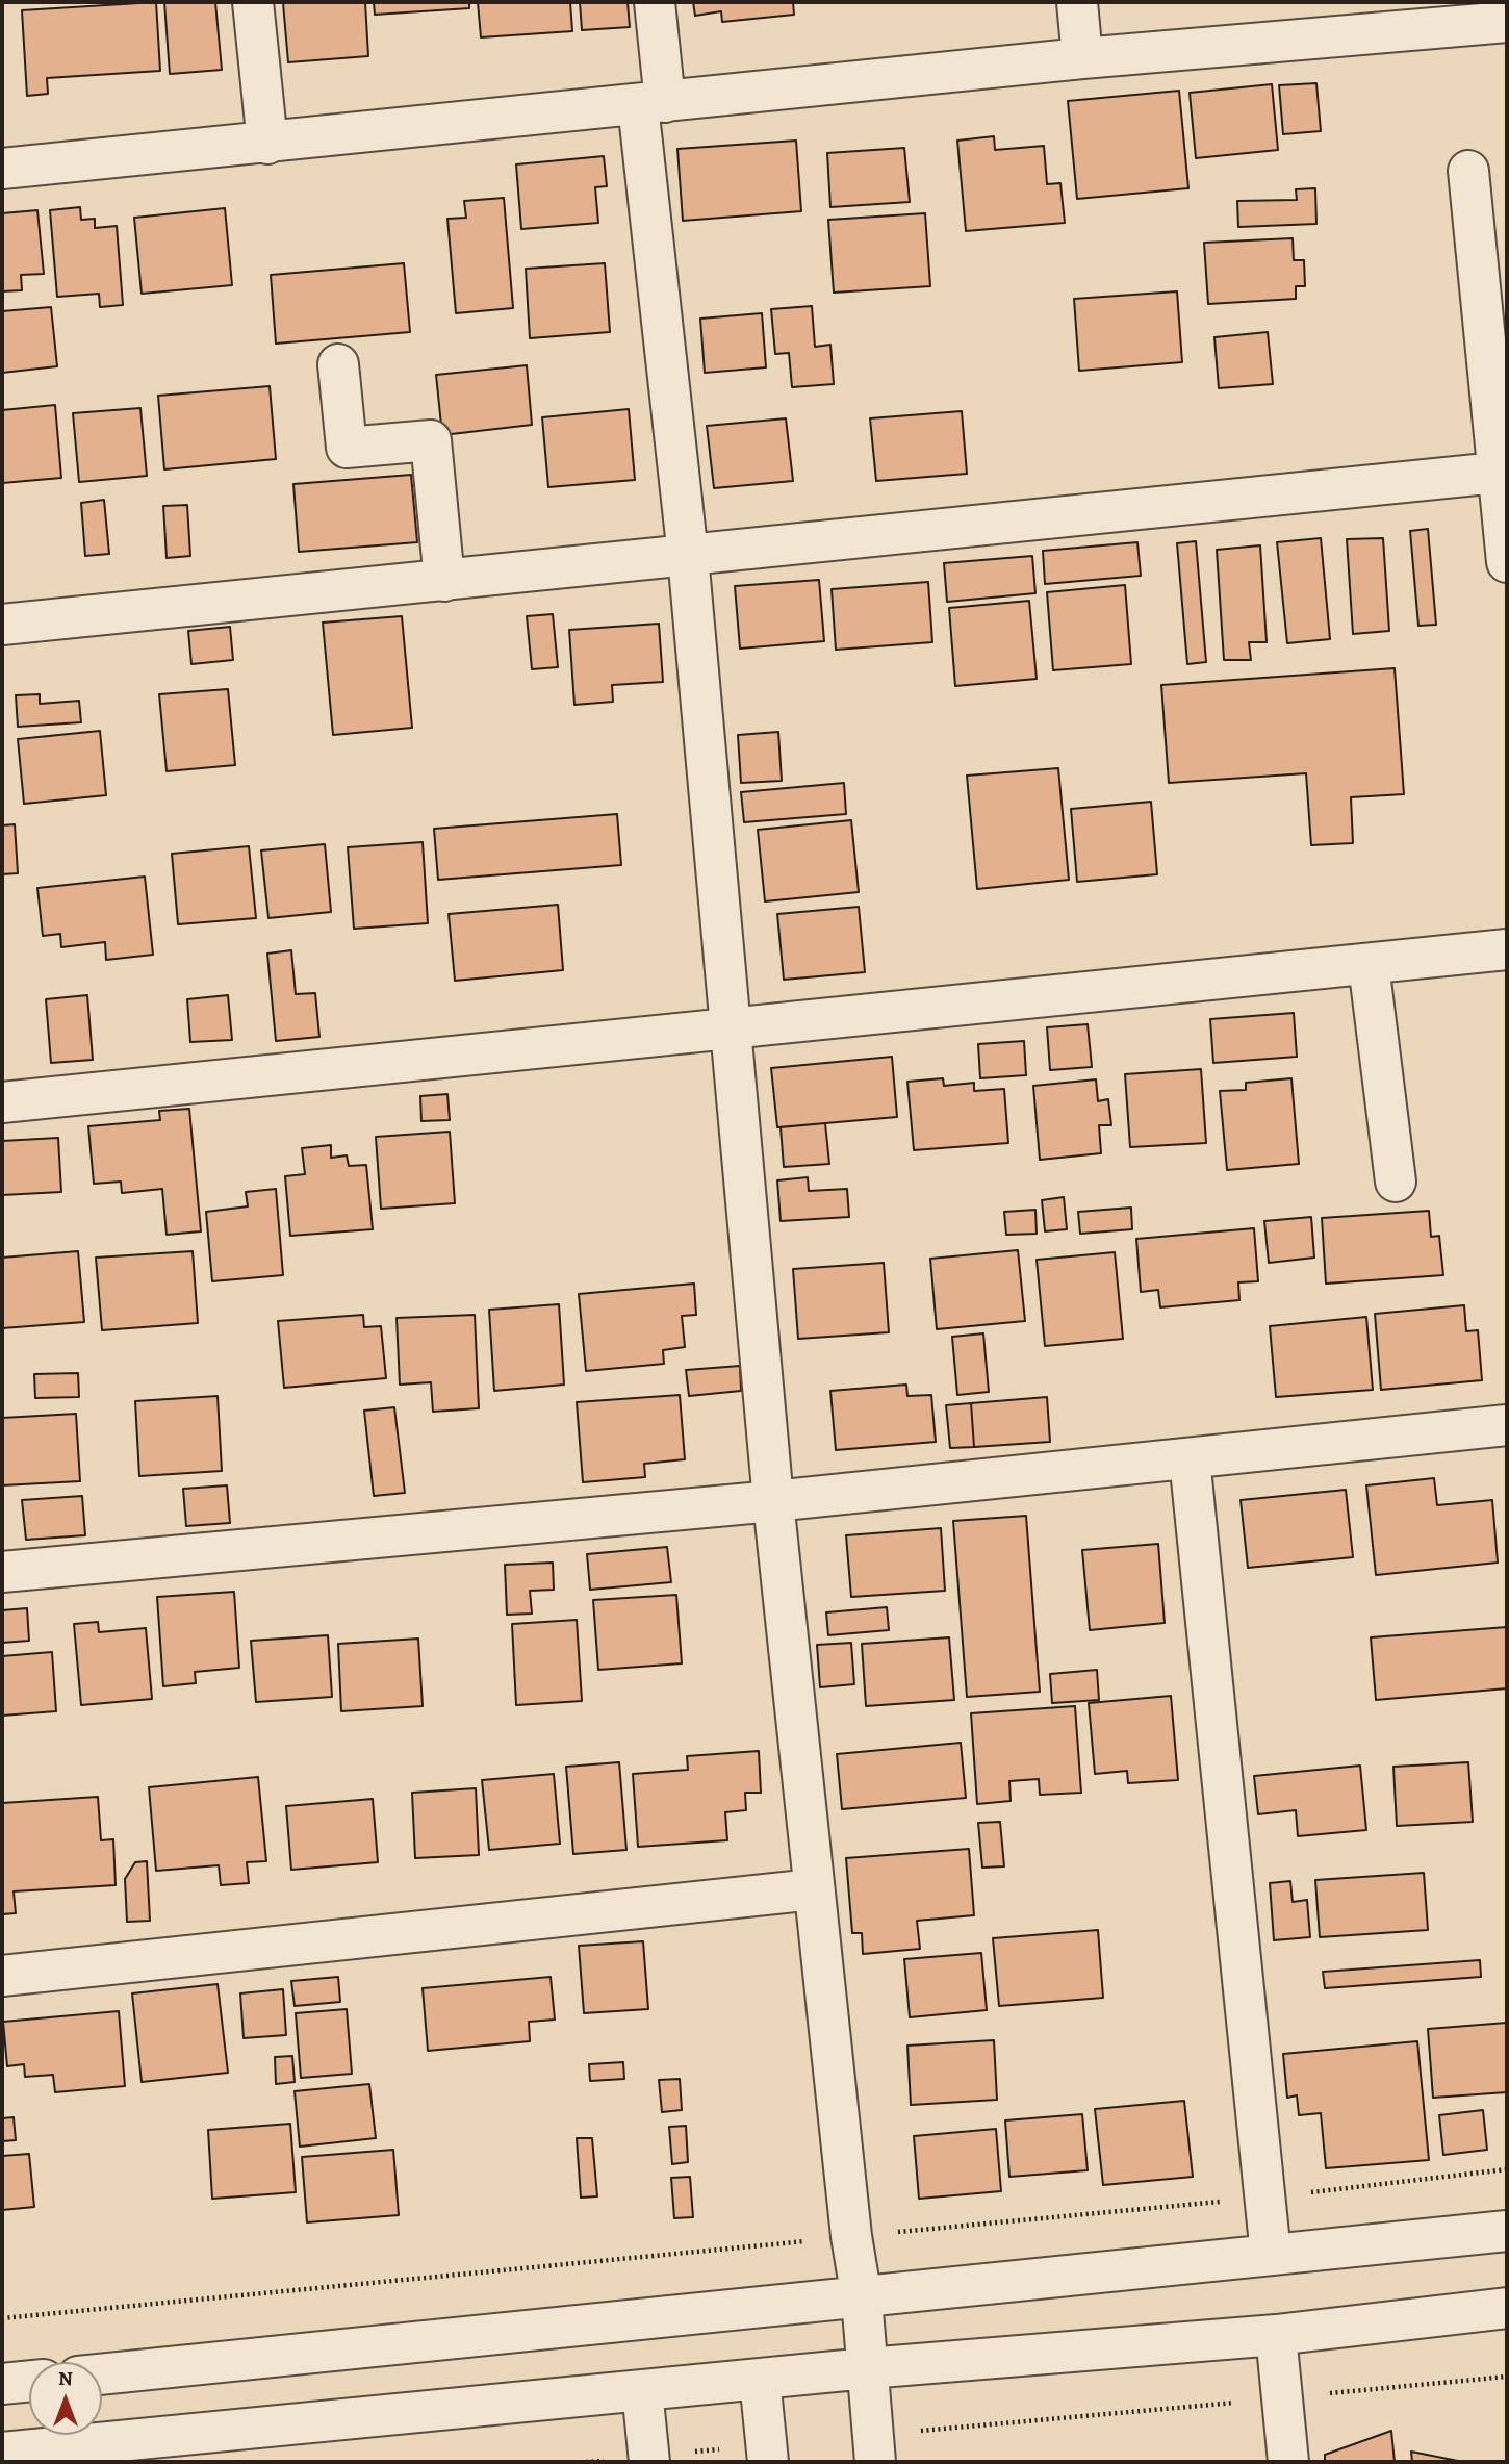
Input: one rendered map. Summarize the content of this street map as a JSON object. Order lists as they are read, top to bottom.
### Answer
{
  "north": "top"
}
